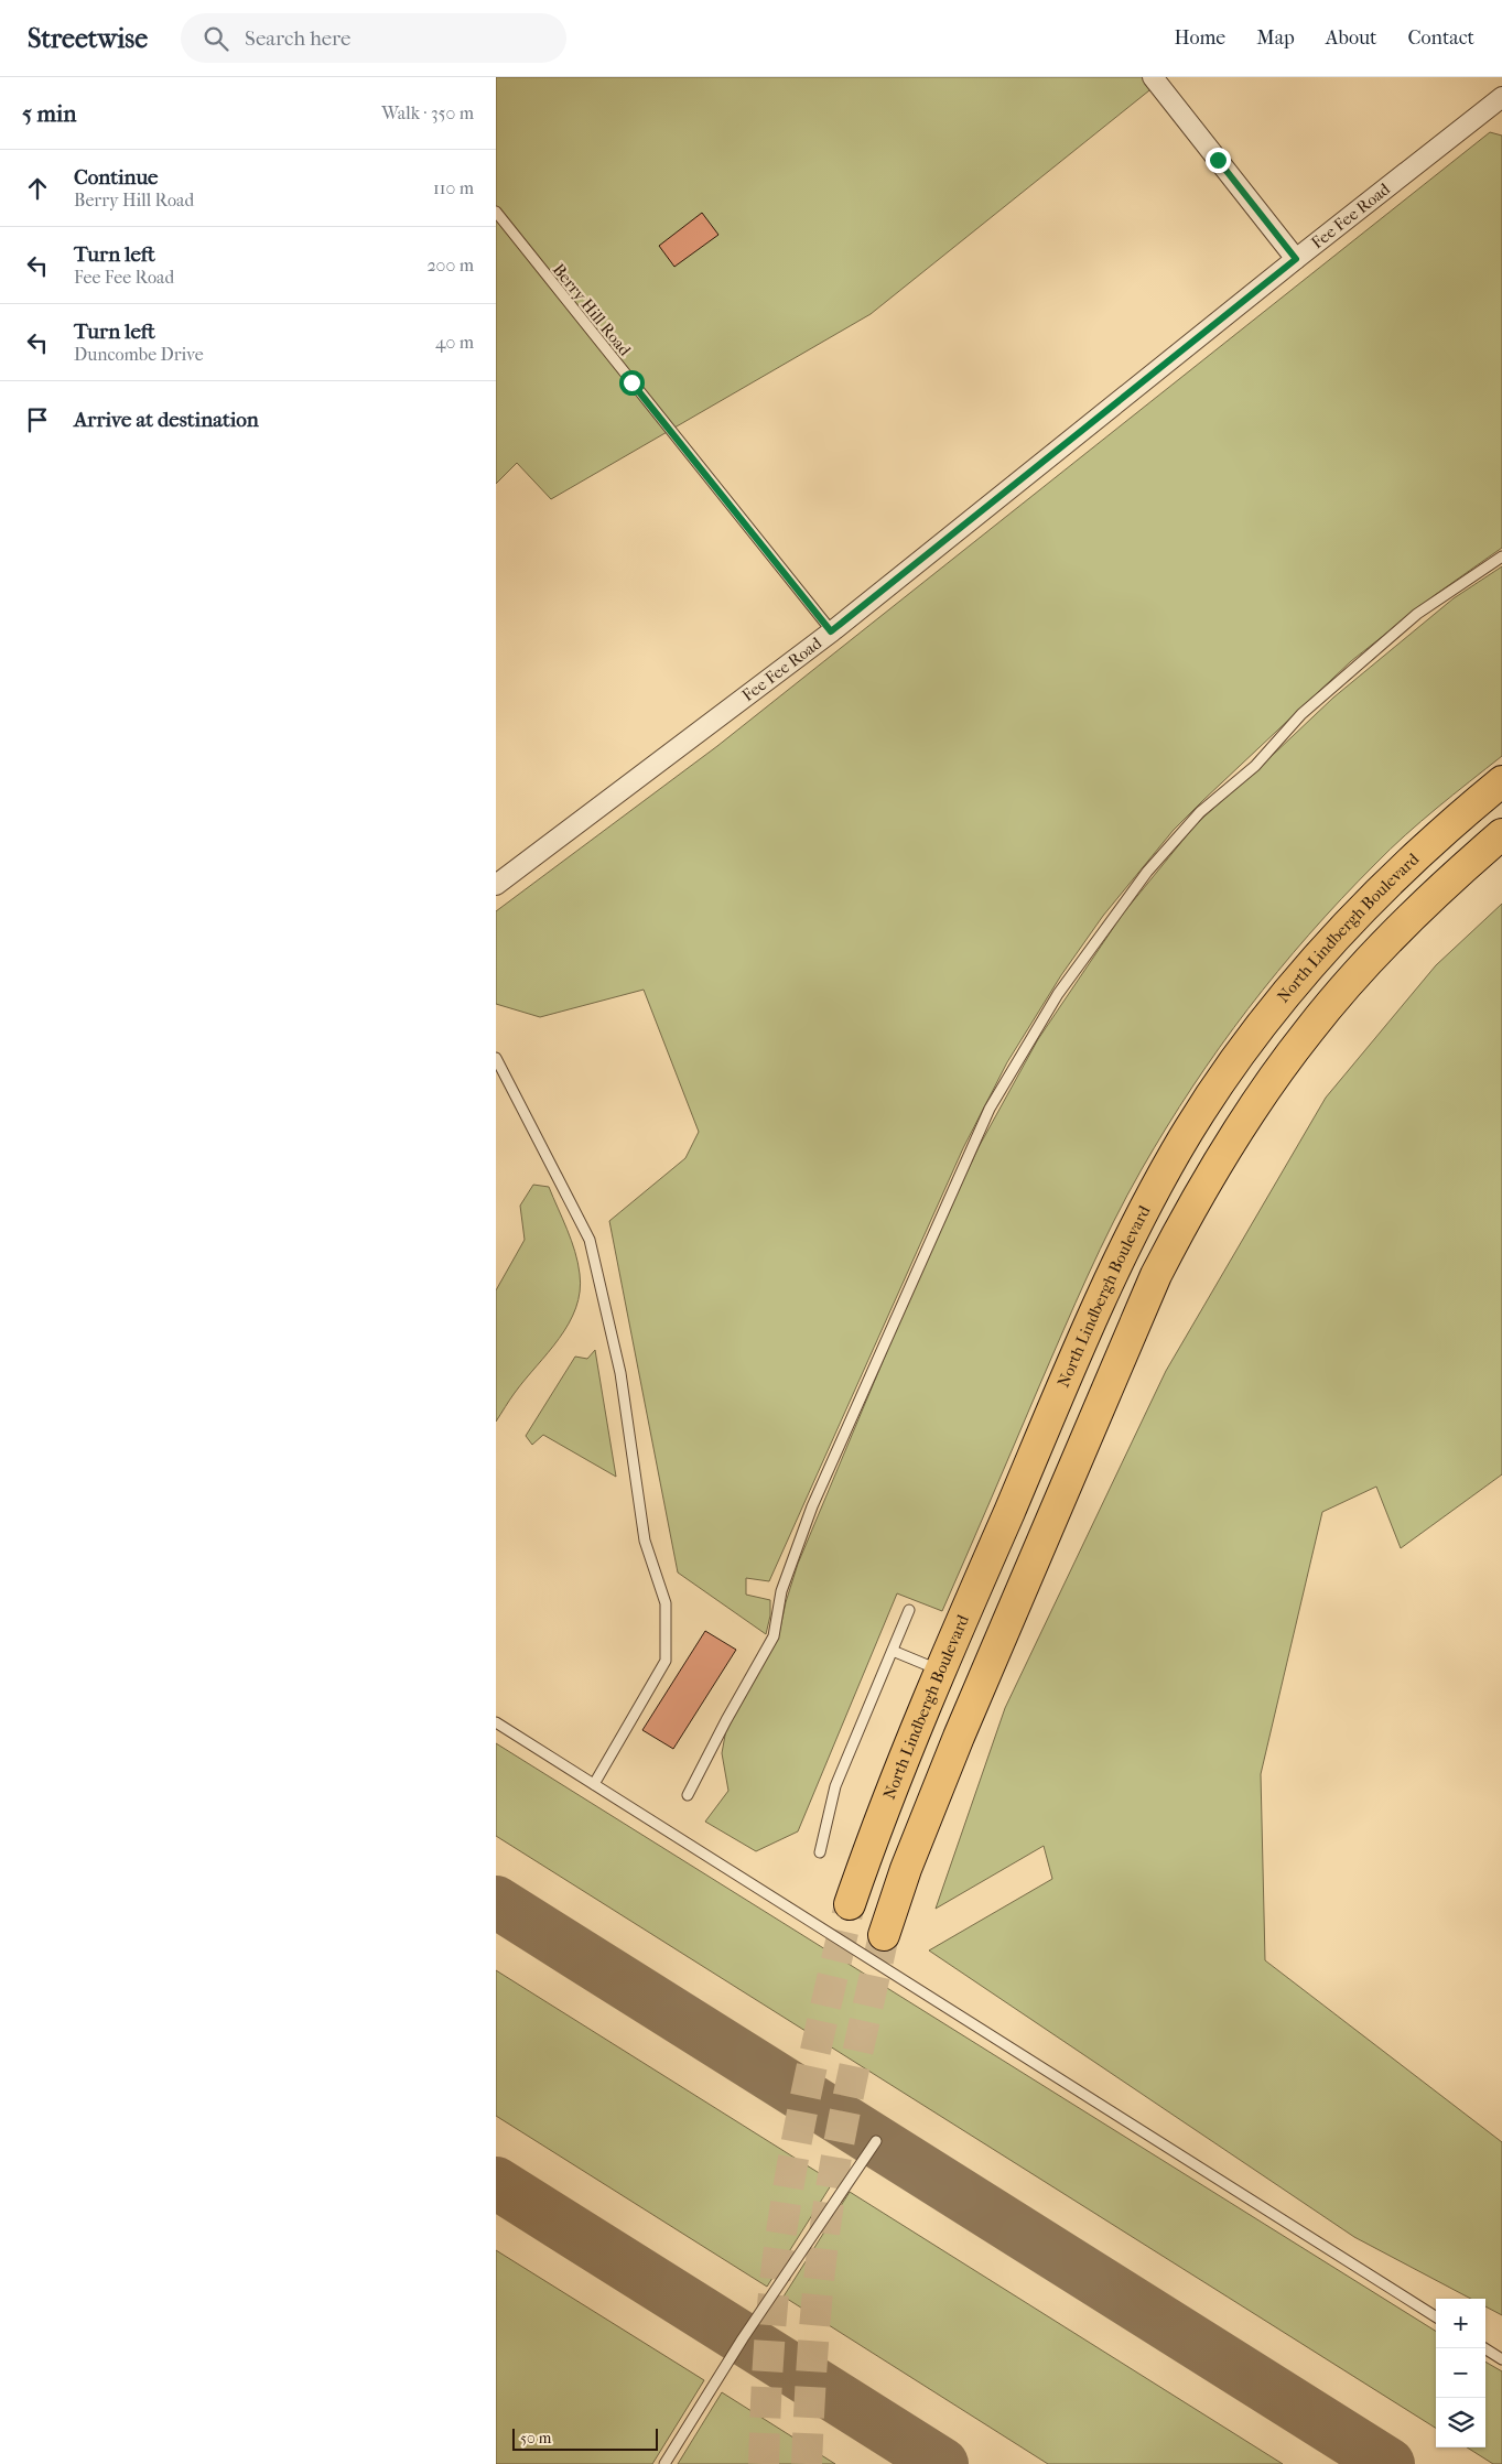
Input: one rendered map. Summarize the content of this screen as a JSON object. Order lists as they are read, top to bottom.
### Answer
{
  "streets": {
    "highway": ["North Lindbergh Boulevard"],
    "street": ["Fee Fee Road"],
    "lane": ["Berry Hill Road"]
  },
  "crossings": [
    ["Fee Fee Road", "Berry Hill Road"]
  ],
  "scale_bar": "50 m",
  "page": {
    "header": "Streetwise",
    "search": "Search here",
    "nav": [
      "Home",
      "Map",
      "About",
      "Contact"
    ],
    "heading": ["5 min", "Walk · 350 m"],
    "list": [
      ["Continue", "Berry Hill Road", "110 m"],
      ["Turn left", "Fee Fee Road", "200 m"],
      ["Turn left", "Duncombe Drive", "40 m"],
      "Arrive at destination"
    ],
    "map_buttons": ["+", "−"],
    "scale": "50 m"
  }
}
